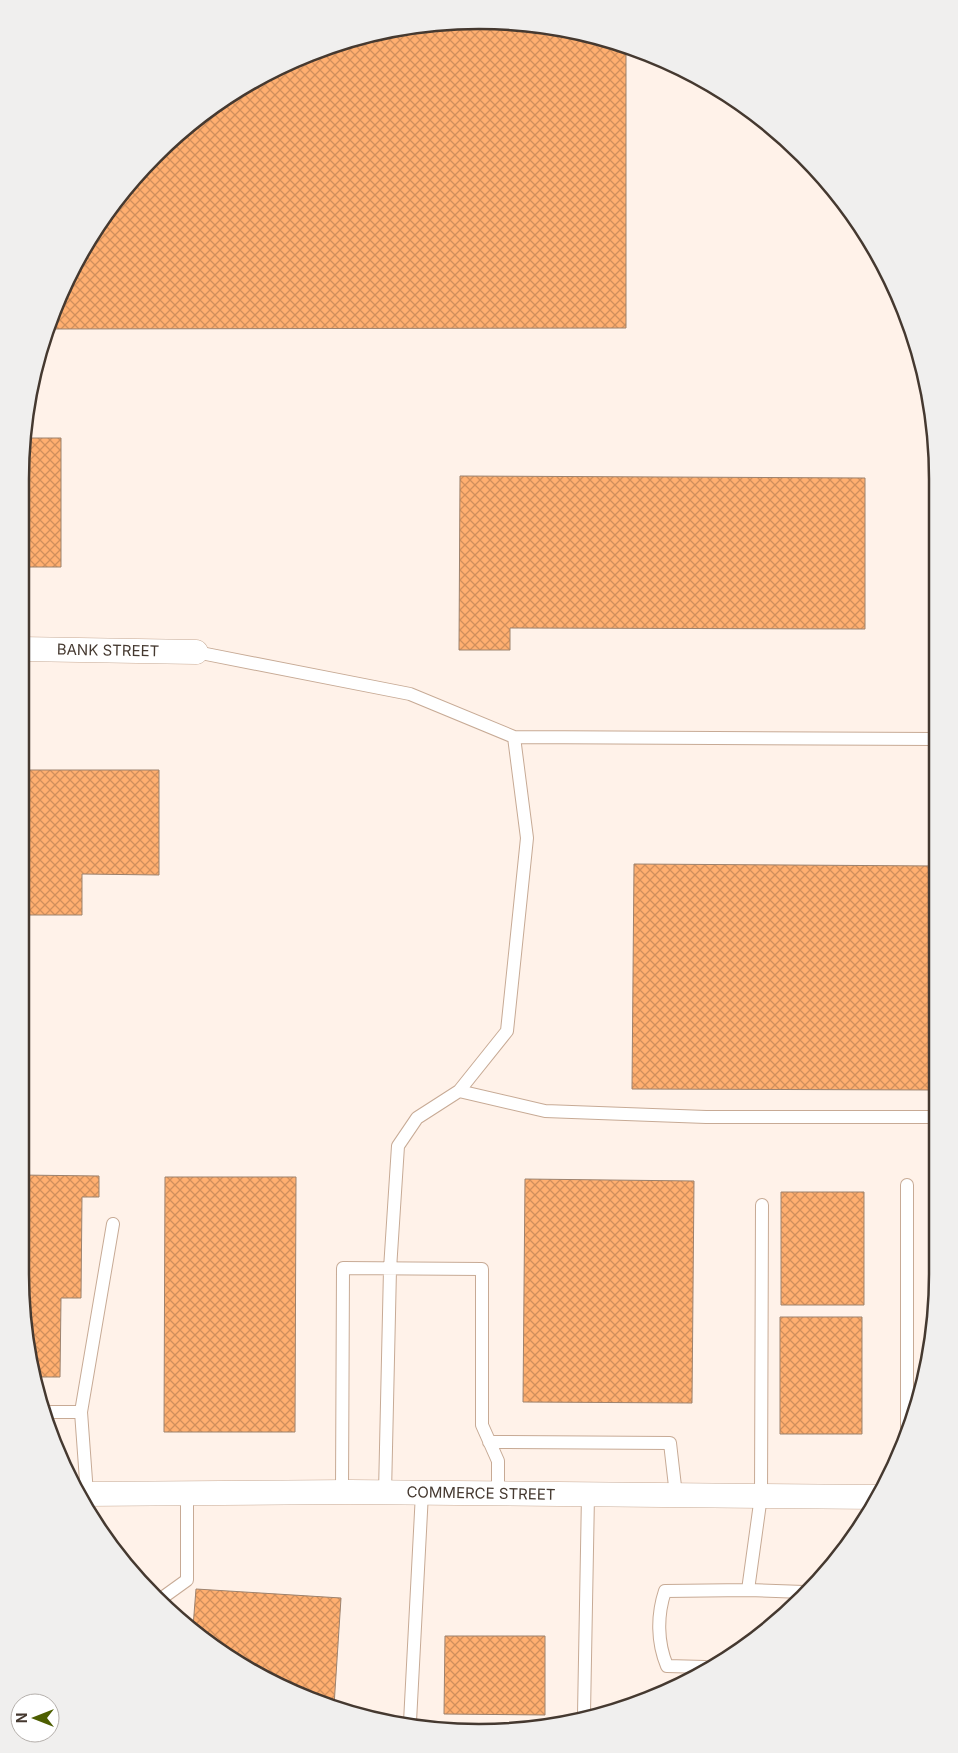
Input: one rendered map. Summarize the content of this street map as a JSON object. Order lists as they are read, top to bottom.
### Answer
{
  "streets": {
    "street": ["BANK STREET", "COMMERCE STREET"]
  },
  "north": "left"
}
